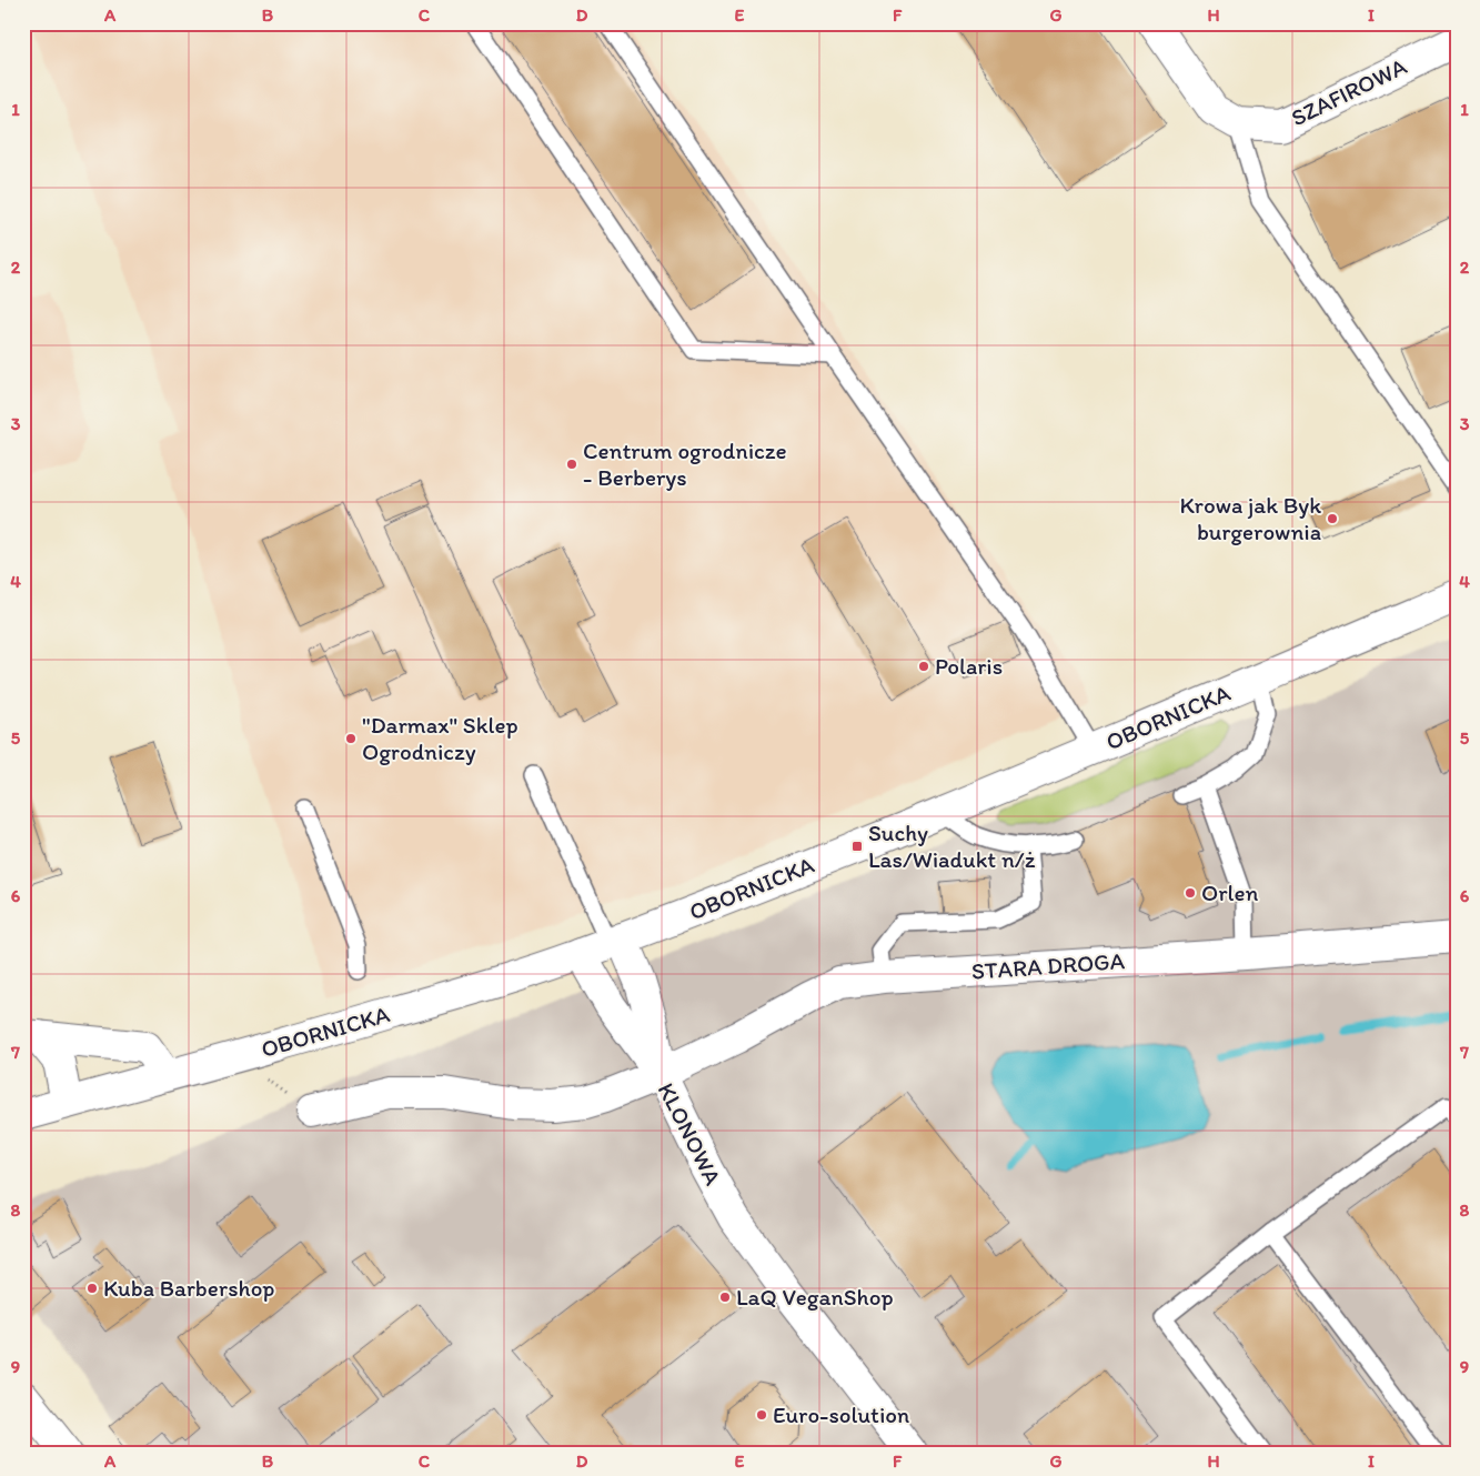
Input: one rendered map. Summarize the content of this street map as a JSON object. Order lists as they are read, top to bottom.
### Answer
{
  "streets": {
    "street": [
      "SZAFIROWA",
      "OBORNICKA",
      "STARA DROGA",
      "KLONOWA"
    ]
  },
  "crossings": [
    ["STARA DROGA", "KLONOWA"]
  ],
  "places": {
    "other": [
      "Centrum ogrodnicze - Berberys",
      "Krowa jak Byk burgerownia",
      "Polaris",
      "\"Darmax\" Sklep Ogrodniczy",
      "Orlen",
      "Kuba Barbershop",
      "LaQ VeganShop",
      "Euro-solution"
    ],
    "transit": ["Suchy Las/Wiadukt n/ż"]
  },
  "grid": {
    "columns": [
      "A",
      "B",
      "C",
      "D",
      "E",
      "F",
      "G",
      "H",
      "I"
    ],
    "rows": [
      "1",
      "2",
      "3",
      "4",
      "5",
      "6",
      "7",
      "8",
      "9"
    ]
  }
}
